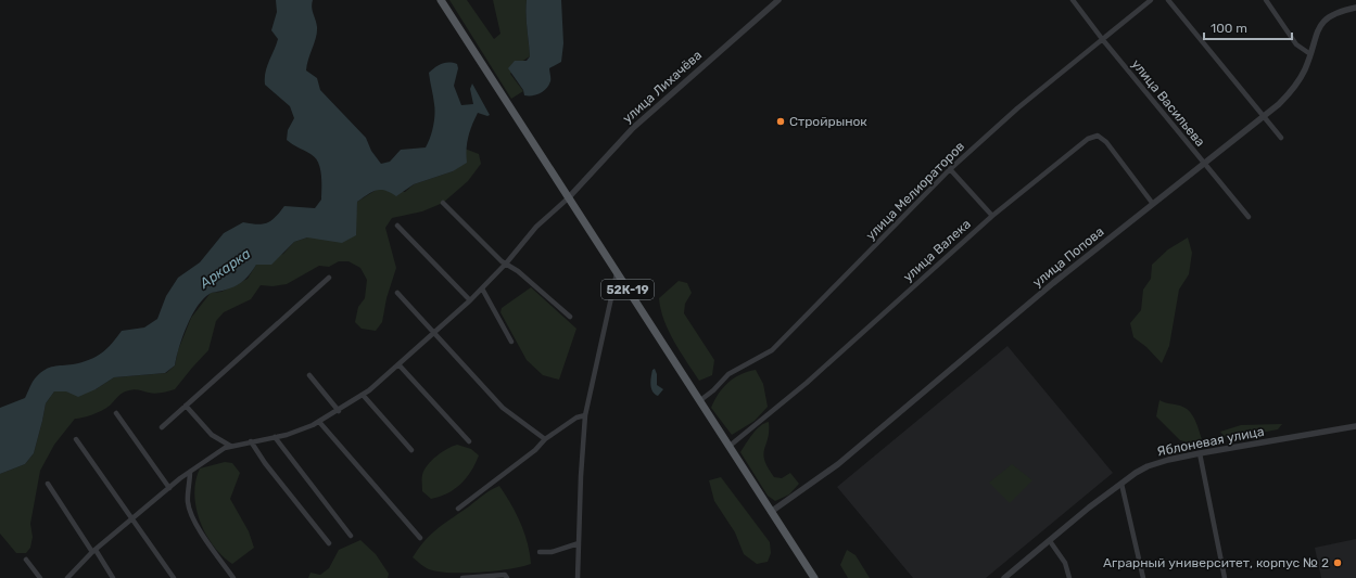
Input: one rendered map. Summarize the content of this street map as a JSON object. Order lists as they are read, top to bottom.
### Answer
{
  "streets": {
    "main road": ["52К-19"],
    "street": [
      "улица Лихачёва",
      "улица Васильева",
      "улица Мелиораторов",
      "улица Валека",
      "улица Попова",
      "Яблоневая улица"
    ]
  },
  "crossings": [
    ["улица Лихачёва", "52К-19"],
    ["улица Васильева", "улица Мелиораторов"],
    ["улица Васильева", "улица Попова"],
    ["улица Мелиораторов", "52К-19"],
    ["улица Валека", "улица Попова"],
    ["улица Валека", "52К-19"],
    ["улица Попова", "52К-19"]
  ],
  "water": ["Аркарка"],
  "places": ["Стройрынок", "Аграрный университет, корпус № 2"],
  "scale_bar": "100 m"
}
